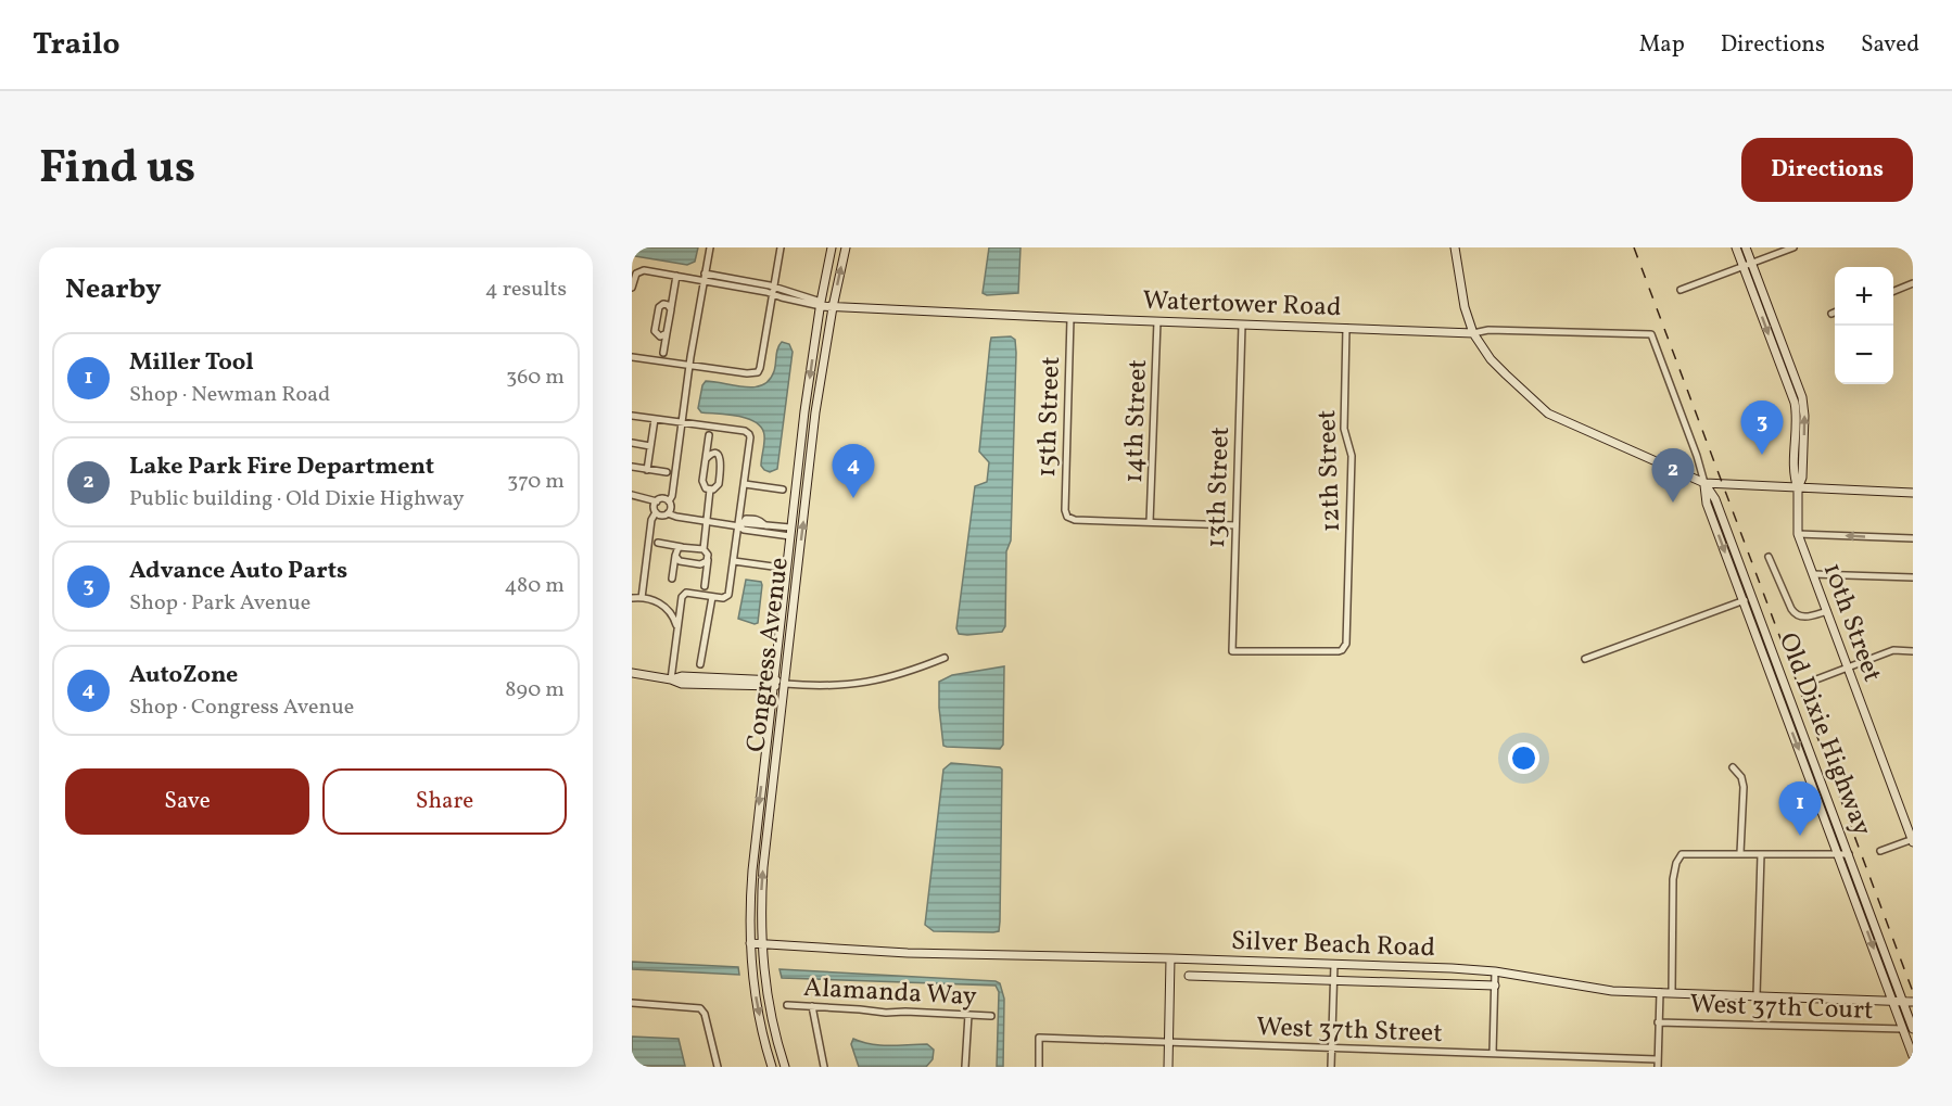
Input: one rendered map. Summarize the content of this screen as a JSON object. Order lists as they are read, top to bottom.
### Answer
{
  "streets": {
    "street": [
      "Watertower Road",
      "15th Street",
      "14th Street",
      "12th Street",
      "13th Street",
      "10th Street",
      "Congress Avenue",
      "Old Dixie Highway",
      "Silver Beach Road",
      "Alamanda Way",
      "West 37th Court",
      "West 37th Street"
    ]
  },
  "crossings": [
    ["Watertower Road", "15th Street"],
    ["Watertower Road", "14th Street"],
    ["Watertower Road", "12th Street"],
    ["Watertower Road", "13th Street"],
    ["Watertower Road", "Congress Avenue"],
    ["Watertower Road", "Old Dixie Highway"],
    ["15th Street", "14th Street"],
    ["12th Street", "13th Street"],
    ["Congress Avenue", "Silver Beach Road"],
    ["Old Dixie Highway", "Silver Beach Road"]
  ],
  "page": {
    "header": "Trailo",
    "nav": ["Map", "Directions", "Saved"],
    "title": "Find us",
    "buttons": [
      "Directions",
      ["Save", "Share"]
    ],
    "heading": ["Nearby", "4 results"],
    "map_buttons": ["+", "−"],
    "list": [
      {
        "mark": "1",
        "name": "Miller Tool",
        "note": "Shop · Newman Road",
        "value": "360 m"
      },
      {
        "mark": "2",
        "name": "Lake Park Fire Department",
        "note": "Public building · Old Dixie Highway",
        "value": "370 m"
      },
      {
        "mark": "3",
        "name": "Advance Auto Parts",
        "note": "Shop · Park Avenue",
        "value": "480 m"
      },
      {
        "mark": "4",
        "name": "AutoZone",
        "note": "Shop · Congress Avenue",
        "value": "890 m"
      }
    ],
    "pins": [
      "3",
      "4",
      "2",
      "1"
    ]
  }
}
